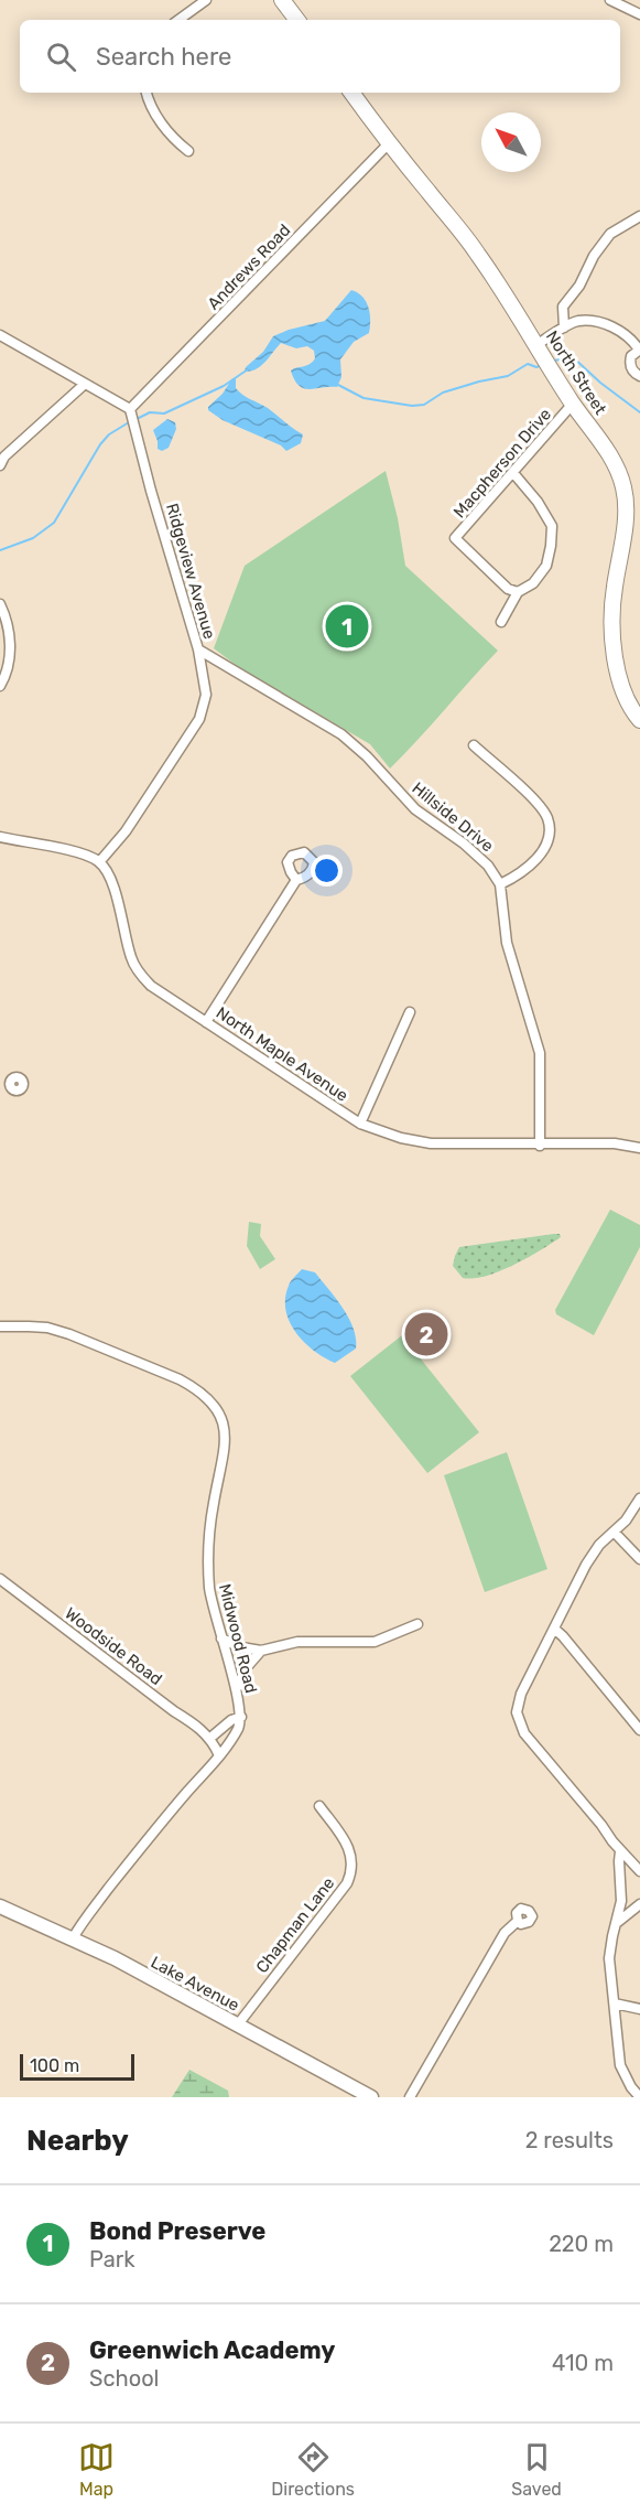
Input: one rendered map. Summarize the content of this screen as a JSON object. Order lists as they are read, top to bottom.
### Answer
{
  "streets": {
    "main road": ["North Street", "Lake Avenue"],
    "street": [
      "Andrews Road",
      "Macpherson Drive",
      "Ridgeview Avenue",
      "Hillside Drive",
      "North Maple Avenue",
      "Midwood Road",
      "Woodside Road",
      "Chapman Lane"
    ]
  },
  "crossings": [
    ["Andrews Road", "North Street"],
    ["Andrews Road", "Ridgeview Avenue"],
    ["North Street", "Macpherson Drive"],
    ["Ridgeview Avenue", "Hillside Drive"],
    ["Ridgeview Avenue", "North Maple Avenue"],
    ["Midwood Road", "Woodside Road"],
    ["Midwood Road", "Lake Avenue"],
    ["Chapman Lane", "Lake Avenue"]
  ],
  "scale_bar": "100 m",
  "north": "top left",
  "page": {
    "search": "Search here",
    "pins": ["1", "2"],
    "scale": "100 m",
    "heading": ["Nearby", "2 results"],
    "list": [
      {
        "mark": "1",
        "name": "Bond Preserve",
        "note": "Park",
        "value": "220 m"
      },
      {
        "mark": "2",
        "name": "Greenwich Academy",
        "note": "School",
        "value": "410 m"
      }
    ],
    "nav": ["Map", "Directions", "Saved"]
  }
}
